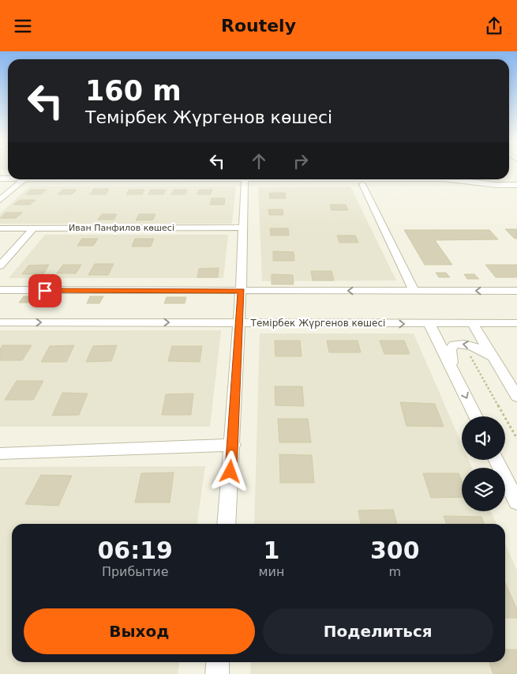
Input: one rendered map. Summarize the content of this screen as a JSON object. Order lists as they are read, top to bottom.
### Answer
{
  "streets": {
    "street": ["Иван Панфилов көшесі", "Темірбек Жүргенов көшесі"]
  },
  "page": {
    "header": "Routely",
    "turn": ["160 m", "Темірбек Жүргенов көшесі"],
    "eta": [
      "06:19",
      "Прибытие",
      "1",
      "мин",
      "300",
      "m"
    ],
    "buttons": ["Выход", "Поделиться"]
  }
}
